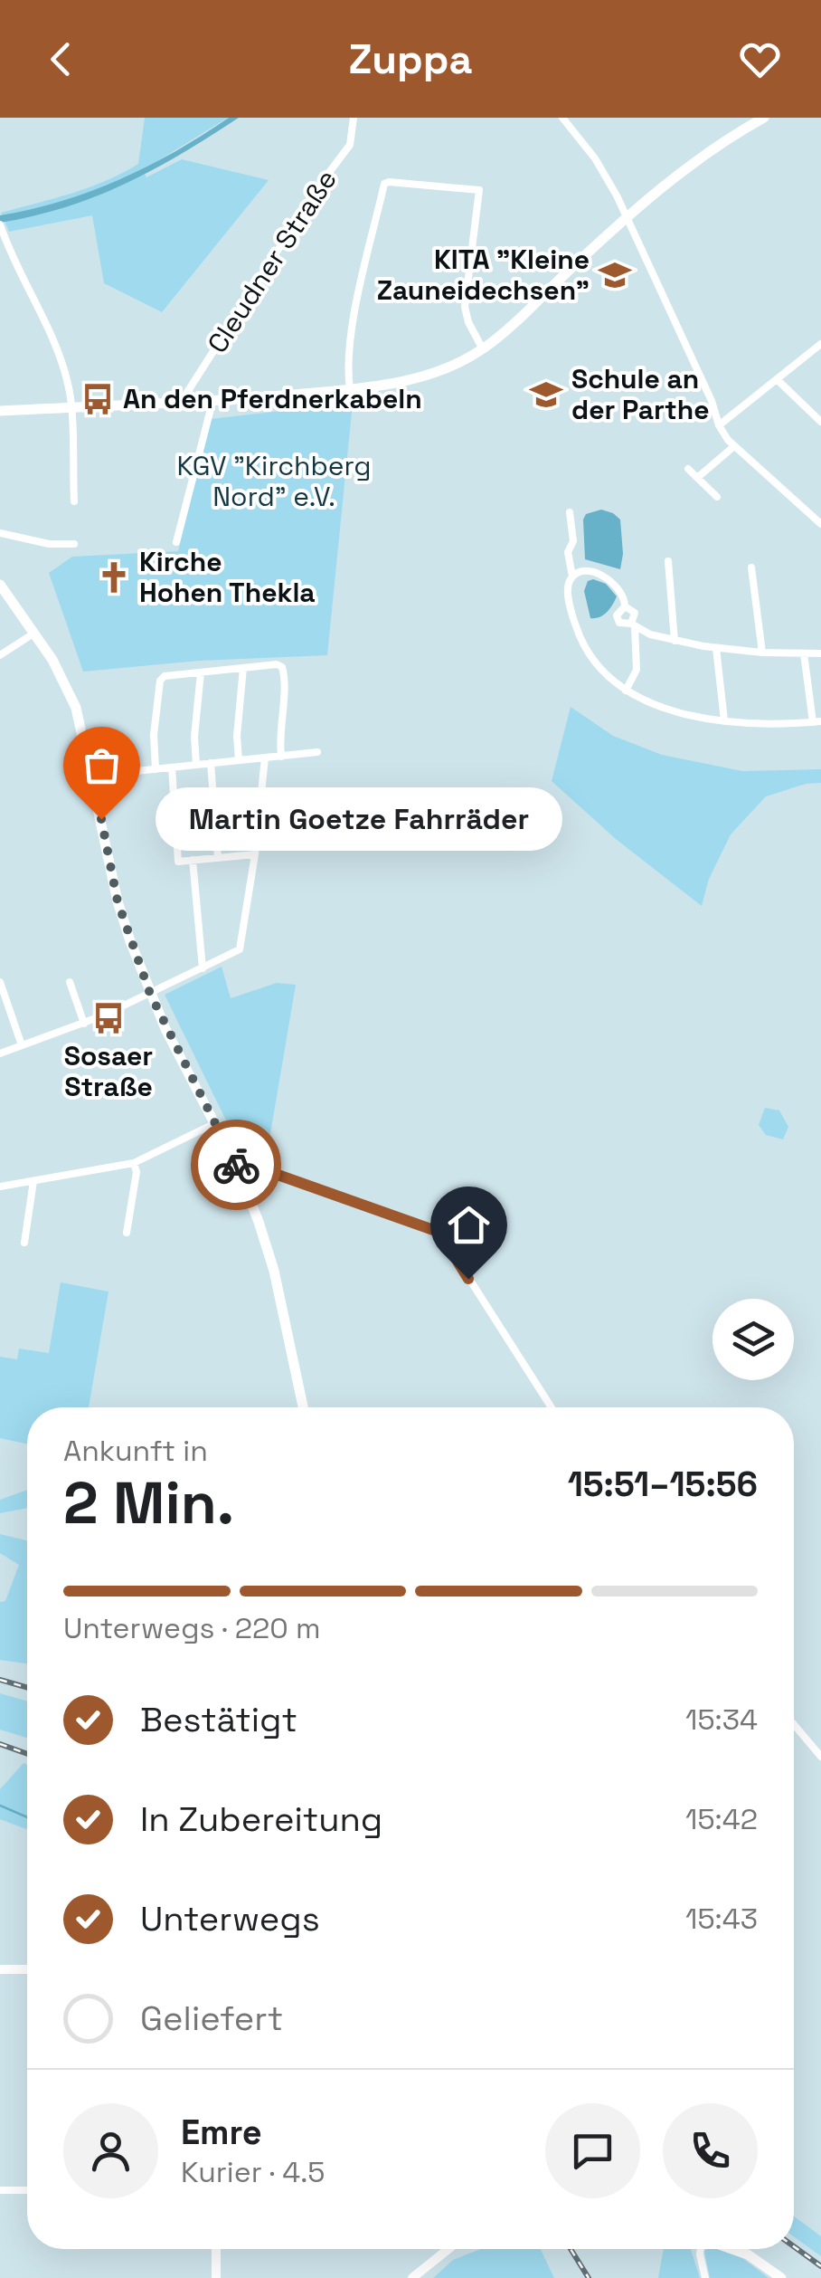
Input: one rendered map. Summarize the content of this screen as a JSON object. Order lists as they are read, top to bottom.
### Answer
{
  "streets": {
    "street": ["Cleudner Straße"]
  },
  "parks": ["KGV \"Kirchberg Nord\" e.V."],
  "places": {
    "school or university": ["KITA \"Kleine Zauneidechsen\"", "Schule an der Parthe"],
    "bus stop": ["An den Pferdnerkabeln", "Sosaer Straße"],
    "church": ["Kirche Hohen Thekla"],
    "other": ["Martin Goetze Fahrräder"]
  },
  "page": {
    "header": "Zuppa",
    "bubble": "Martin Goetze Fahrräder",
    "heading": ["2 Min.", "Ankunft in", "15:51–15:56"],
    "panel": ["Emre", "Kurier · 4.5"],
    "bar": "Unterwegs · 220 m",
    "list": [
      ["Bestätigt", "15:34"],
      ["In Zubereitung", "15:42"],
      ["Unterwegs", "15:43"],
      "Geliefert"
    ]
  }
}
